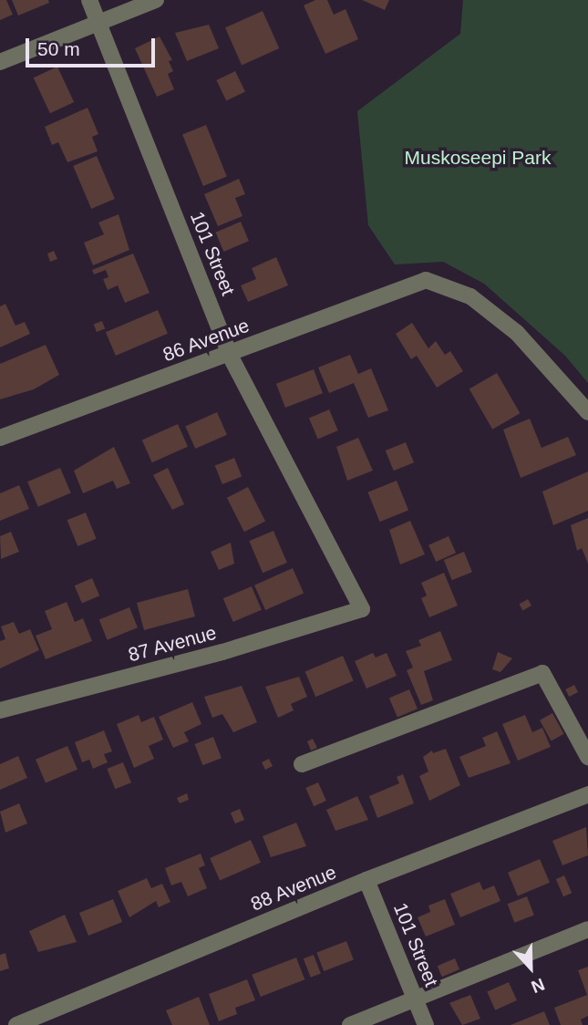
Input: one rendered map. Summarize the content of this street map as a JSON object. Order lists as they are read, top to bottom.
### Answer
{
  "streets": {
    "street": [
      "101 Street",
      "86 Avenue",
      "87 Avenue",
      "88 Avenue"
    ]
  },
  "crossings": [
    ["101 Street", "86 Avenue"],
    ["101 Street", "87 Avenue"],
    ["101 Street", "88 Avenue"]
  ],
  "parks": ["Muskoseepi Park"],
  "scale_bar": "50 m",
  "north": "bottom"
}
